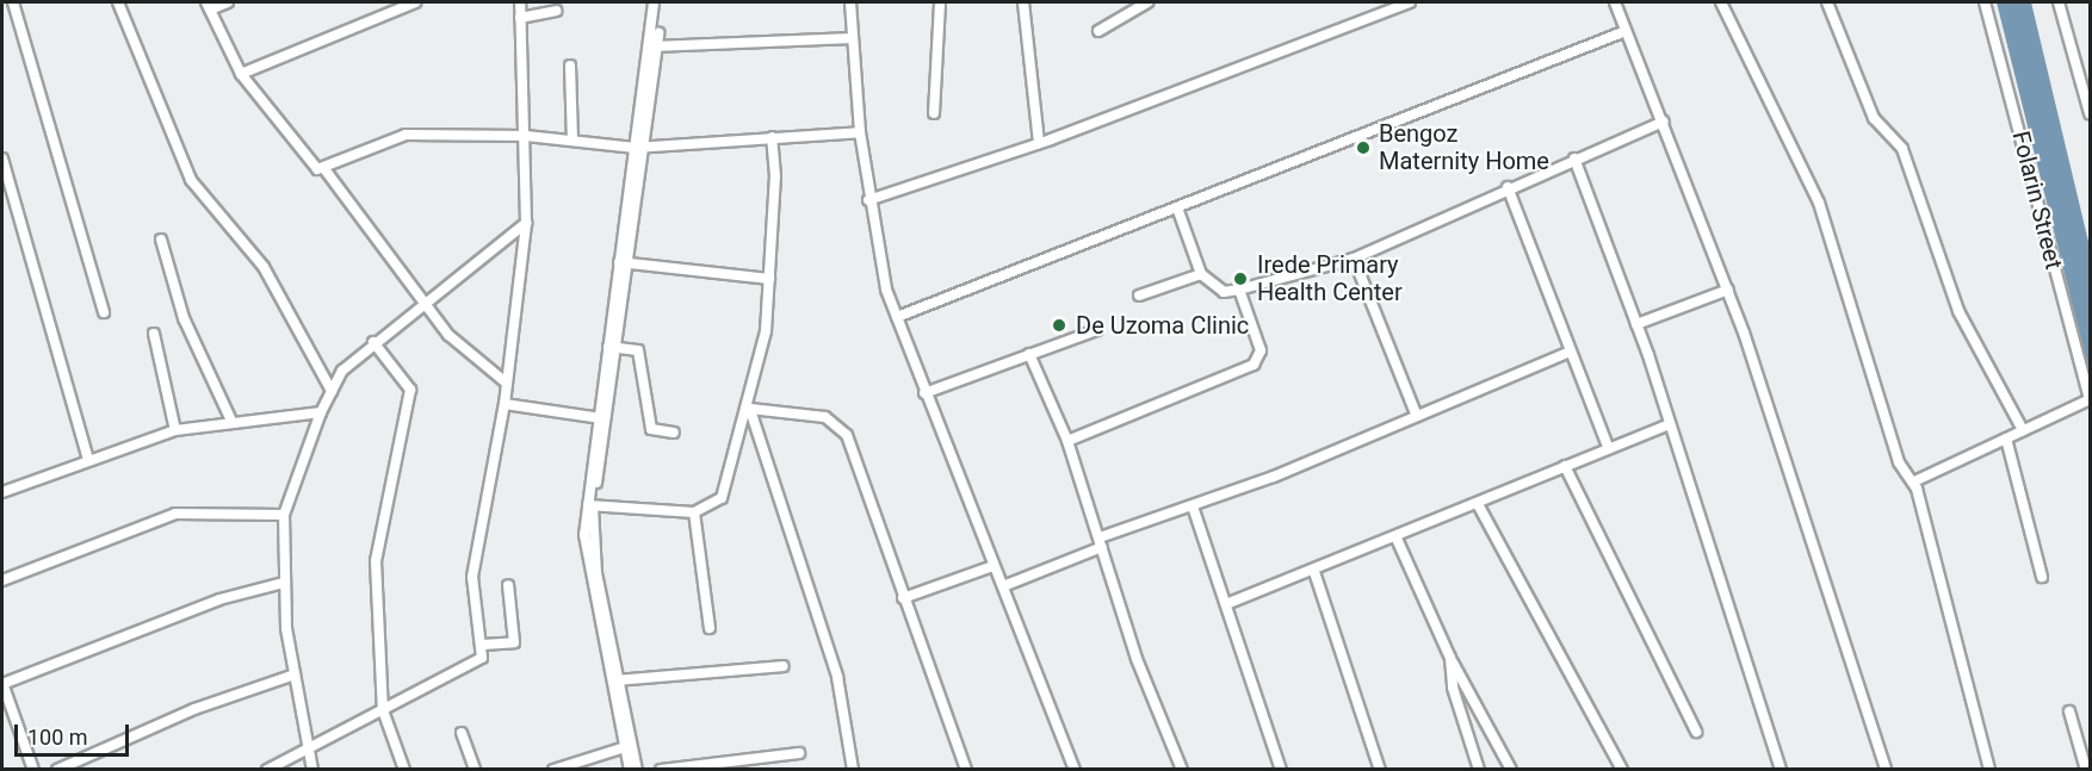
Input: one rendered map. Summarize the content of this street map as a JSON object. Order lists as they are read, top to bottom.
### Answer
{
  "streets": {
    "street": ["Folarin Street"]
  },
  "places": ["Bengoz Maternity Home", "Irede Primary Health Center", "De Uzoma Clinic"],
  "scale_bar": "100 m"
}
